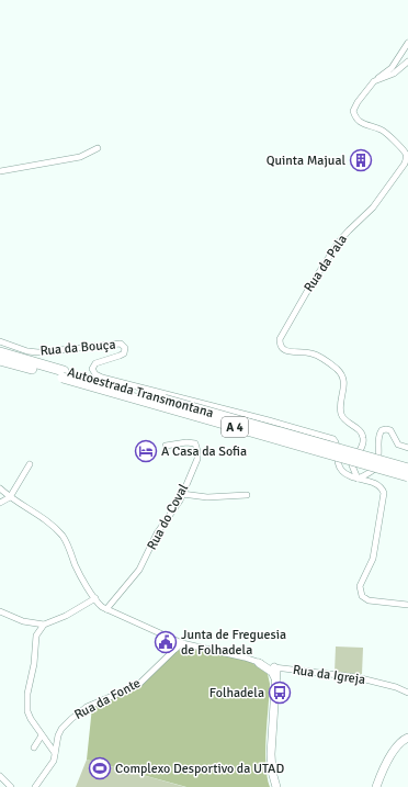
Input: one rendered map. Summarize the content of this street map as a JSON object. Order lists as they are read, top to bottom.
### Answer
{
  "streets": {
    "highway": ["Autoestrada Transmontana", "A 4"],
    "street": [
      "Rua da Pala",
      "Rua da Bouça",
      "Rua do Coval",
      "Rua da Igreja",
      "Rua da Fonte"
    ]
  },
  "crossings": [
    ["Rua da Pala", "Rua da Bouça"]
  ],
  "places": {
    "building": ["Quinta Majual"],
    "hotel": ["A Casa da Sofia"],
    "public building": ["Junta de Freguesia de Folhadela"],
    "bus stop": ["Folhadela"],
    "sports": ["Complexo Desportivo da UTAD"]
  }
}
